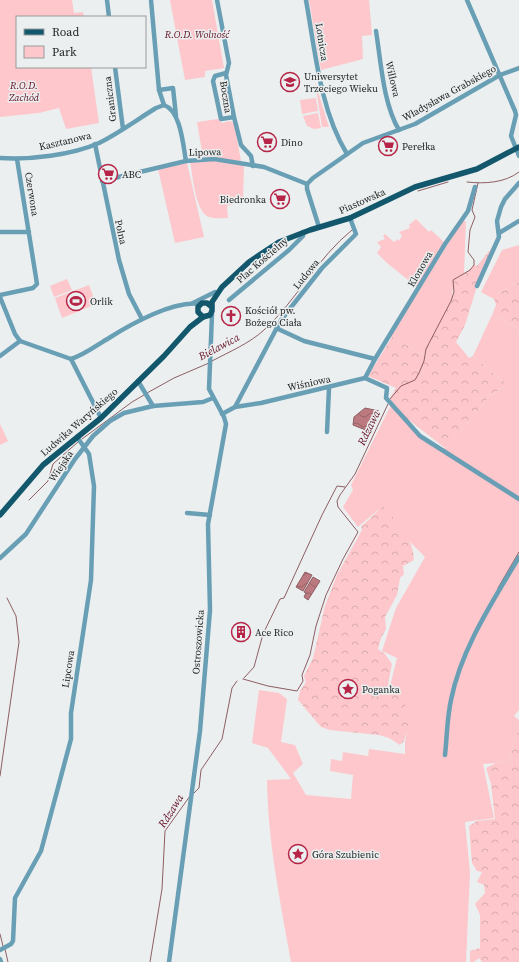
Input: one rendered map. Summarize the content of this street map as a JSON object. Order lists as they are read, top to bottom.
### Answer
{
  "streets": {
    "main road": ["Piastowska", "Ludwika Waryńskiego"],
    "street": [
      "Lotnicza",
      "Willowa",
      "Władysława Grabskiego",
      "Boczna",
      "Graniczna",
      "Kasztanowa",
      "Lipowa",
      "Czerwona",
      "Polna",
      "Plac Kościelny",
      "Klonowa",
      "Ludowa",
      "Wiśniowa",
      "Wiejska",
      "Ostroszowicka",
      "Lipcowa"
    ]
  },
  "crossings": [
    ["Lotnicza", "Władysława Grabskiego"],
    ["Willowa", "Władysława Grabskiego"],
    ["Władysława Grabskiego", "Lipowa"],
    ["Boczna", "Lipowa"],
    ["Graniczna", "Kasztanowa"],
    ["Kasztanowa", "Czerwona"],
    ["Kasztanowa", "Polna"],
    ["Lipowa", "Polna"],
    ["Piastowska", "Plac Kościelny"],
    ["Piastowska", "Ludowa"],
    ["Piastowska", "Ludwika Waryńskiego"],
    ["Piastowska", "Ostroszowicka"],
    ["Klonowa", "Wiśniowa"],
    ["Ludowa", "Wiśniowa"],
    ["Wiśniowa", "Ostroszowicka"],
    ["Ludwika Waryńskiego", "Ostroszowicka"],
    ["Ludwika Waryńskiego", "Lipcowa"],
    ["Wiejska", "Ostroszowicka"],
    ["Wiejska", "Lipcowa"]
  ],
  "water": ["Bielawica", "Rdzawa"],
  "parks": ["R.O.D. Wolność", "R.O.D. Zachód"],
  "places": {
    "school or university": ["Uniwersytet Trzeciego Wieku"],
    "supermarket": [
      "Dino",
      "Perełka",
      "ABC",
      "Biedronka"
    ],
    "sports": ["Orlik"],
    "church": ["Kościół pw. Bożego Ciała"],
    "building": ["Ace Rico"],
    "place": ["Poganka", "Góra Szubienic"]
  },
  "legend": ["Road", "Park"]
}
